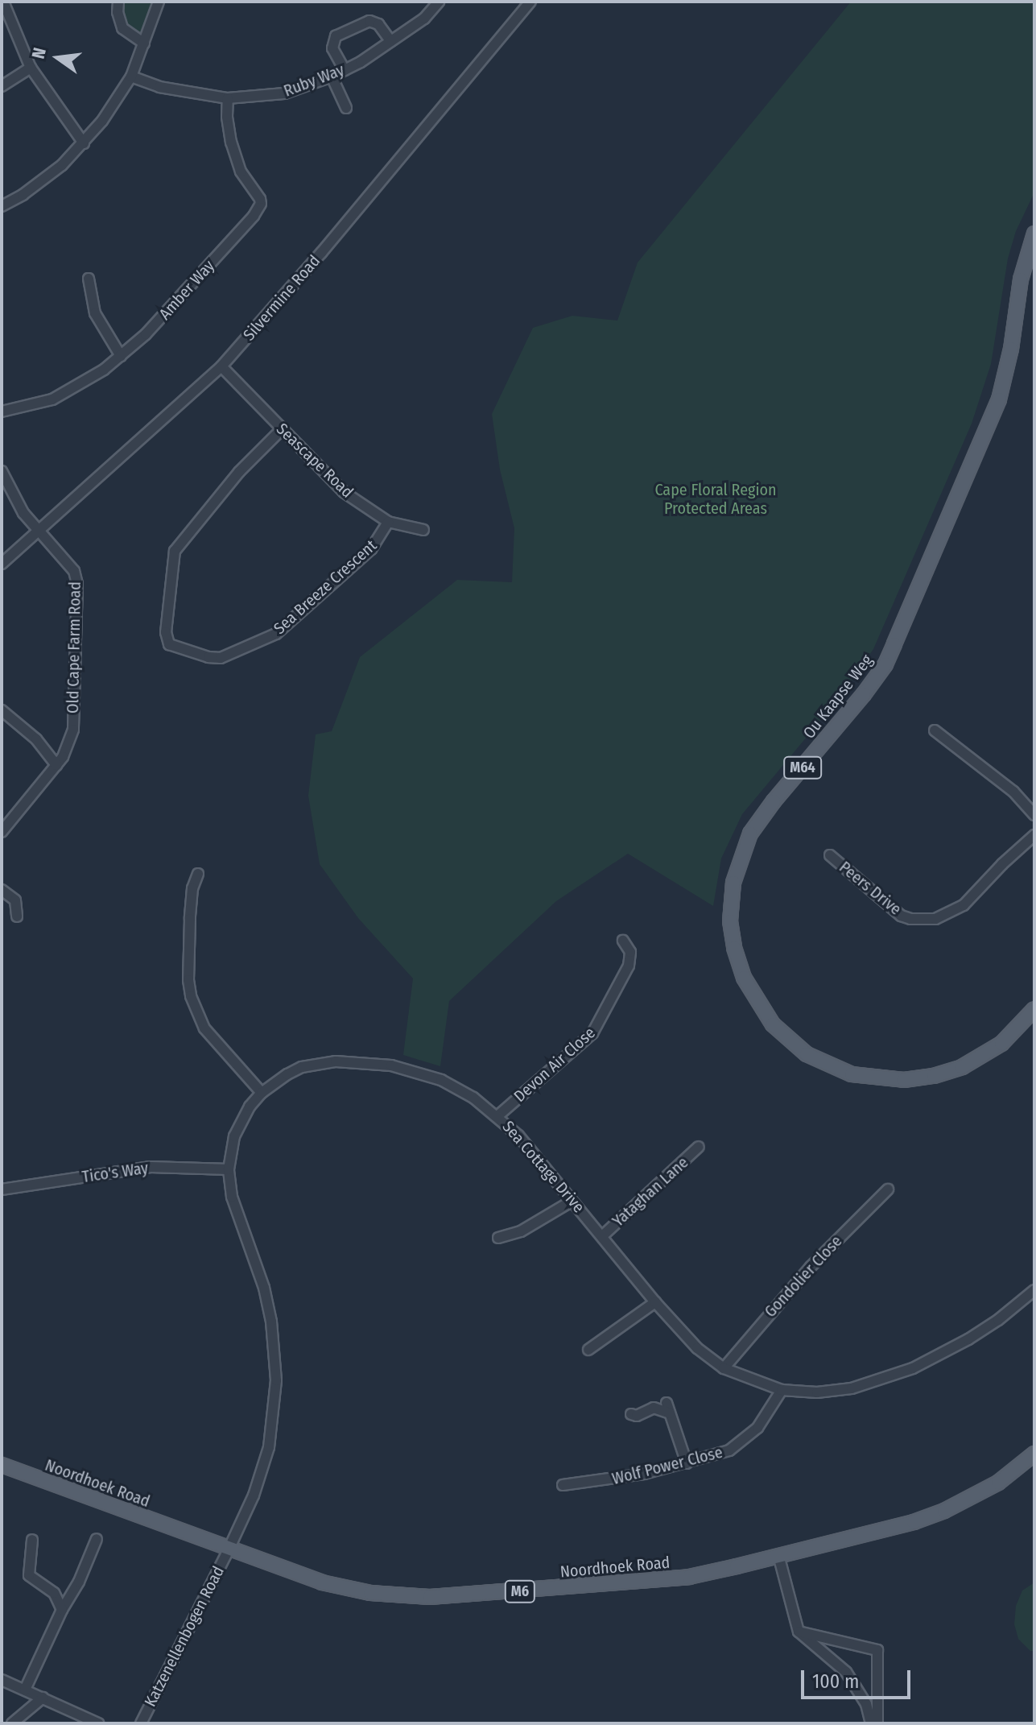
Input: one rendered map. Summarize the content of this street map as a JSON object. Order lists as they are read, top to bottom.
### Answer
{
  "streets": {
    "main road": [
      "Ou Kaapse Weg",
      "M64",
      "Noordhoek Road",
      "M6"
    ],
    "street": [
      "Ruby Way",
      "Amber Way",
      "Silvermine Road",
      "Seascape Road",
      "Sea Breeze Crescent",
      "Old Cape Farm Road",
      "Peers Drive",
      "Devon Air Close",
      "Sea Cottage Drive",
      "Tico's Way",
      "Yataghan Lane",
      "Gondolier Close",
      "Wolf Power Close",
      "Katzenellenbogen Road"
    ]
  },
  "crossings": [
    ["Ruby Way", "Amber Way"],
    ["Silvermine Road", "Seascape Road"],
    ["Silvermine Road", "Old Cape Farm Road"],
    ["Seascape Road", "Sea Breeze Crescent"],
    ["Devon Air Close", "Sea Cottage Drive"],
    ["Sea Cottage Drive", "Tico's Way"],
    ["Sea Cottage Drive", "Yataghan Lane"],
    ["Sea Cottage Drive", "Gondolier Close"],
    ["Sea Cottage Drive", "Wolf Power Close"],
    ["Sea Cottage Drive", "Noordhoek Road"],
    ["Sea Cottage Drive", "Katzenellenbogen Road"],
    ["Noordhoek Road", "Katzenellenbogen Road"]
  ],
  "parks": ["Cape Floral Region Protected Areas"],
  "scale_bar": "100 m",
  "north": "left"
}
